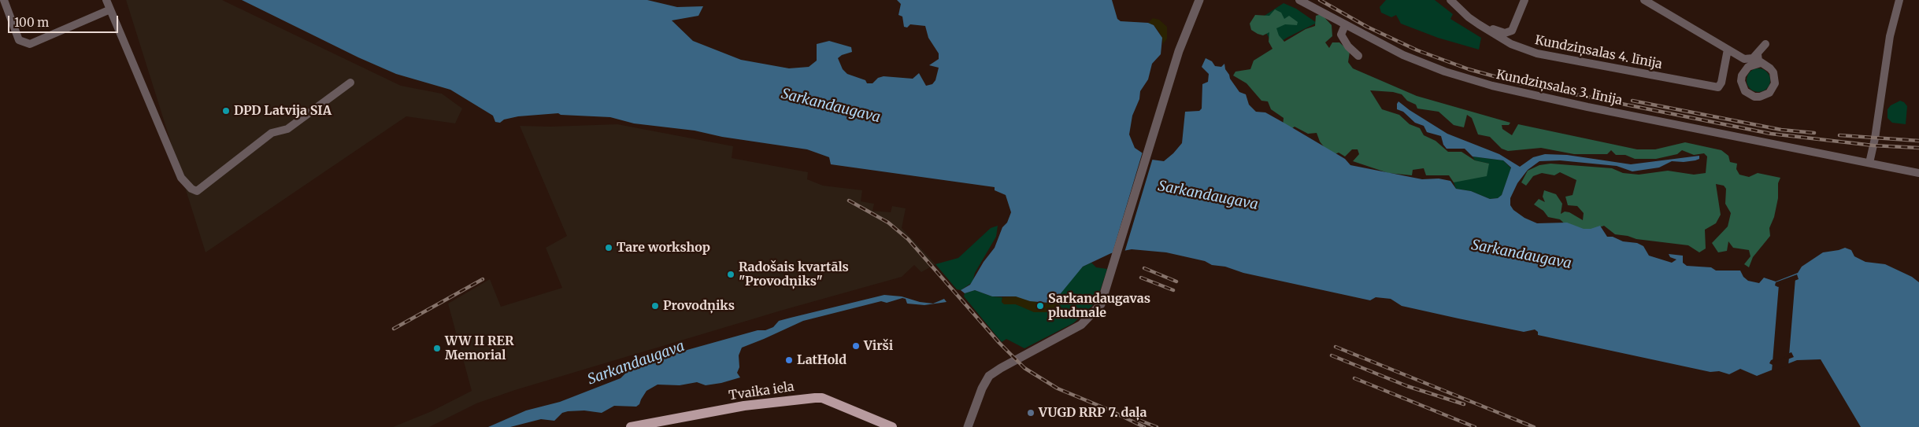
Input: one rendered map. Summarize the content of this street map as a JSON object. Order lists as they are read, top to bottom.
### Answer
{
  "streets": {
    "main road": ["Tvaika iela"],
    "street": ["Kundziņsalas 4. līnija", "Kundziņsalas 3. līnija"]
  },
  "water": ["Sarkandaugava"],
  "places": [
    "DPD Latvija SIA",
    "Tare workshop",
    "Radošais kvartāls \"Provodņiks\"",
    "Provodņiks",
    "Sarkandaugavas pludmale",
    "Virši",
    "WW II RER Memorial",
    "LatHold",
    "VUGD RRP 7. daļa"
  ],
  "scale_bar": "100 m"
}
